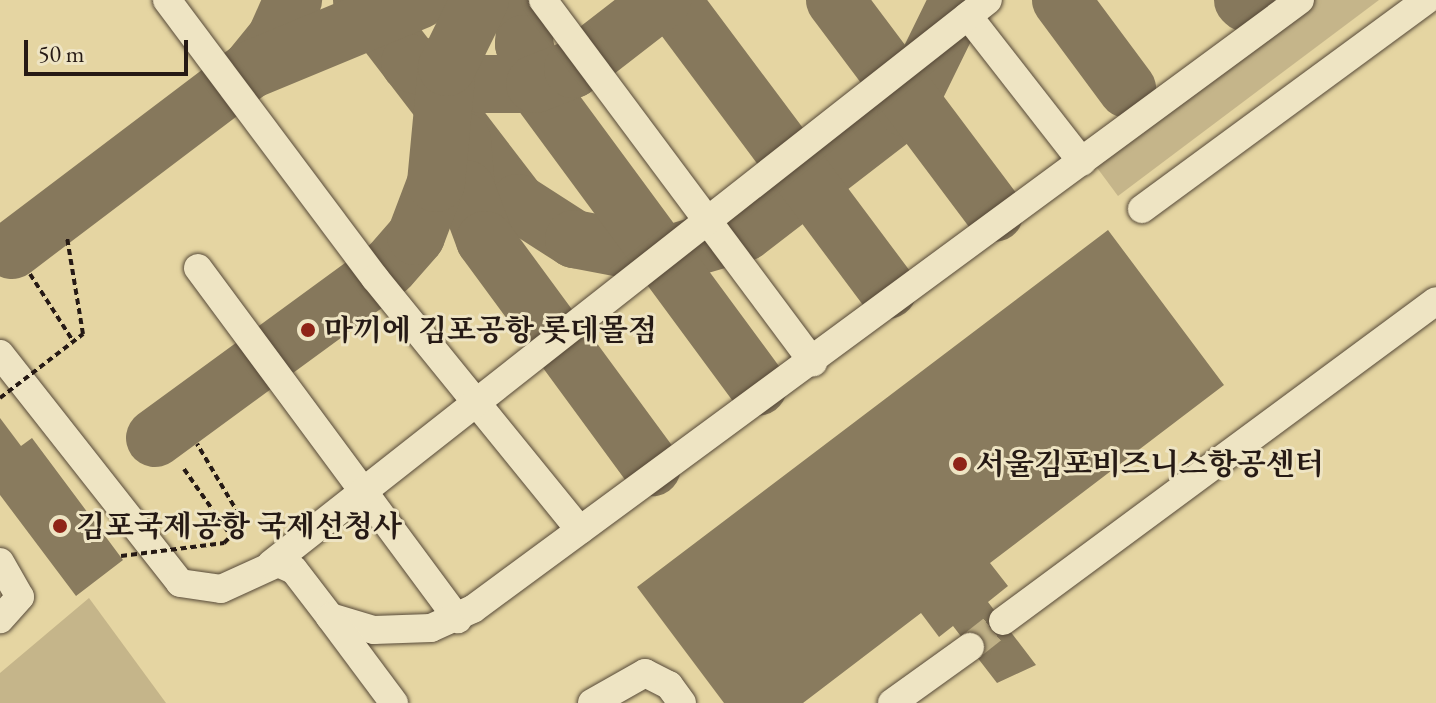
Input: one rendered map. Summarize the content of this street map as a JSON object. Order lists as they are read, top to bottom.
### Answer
{
  "places": ["마끼에 김포공항 롯데몰점", "서울김포비즈니스항공센터", "김포국제공항 국제선청사"],
  "scale_bar": "50 m"
}
